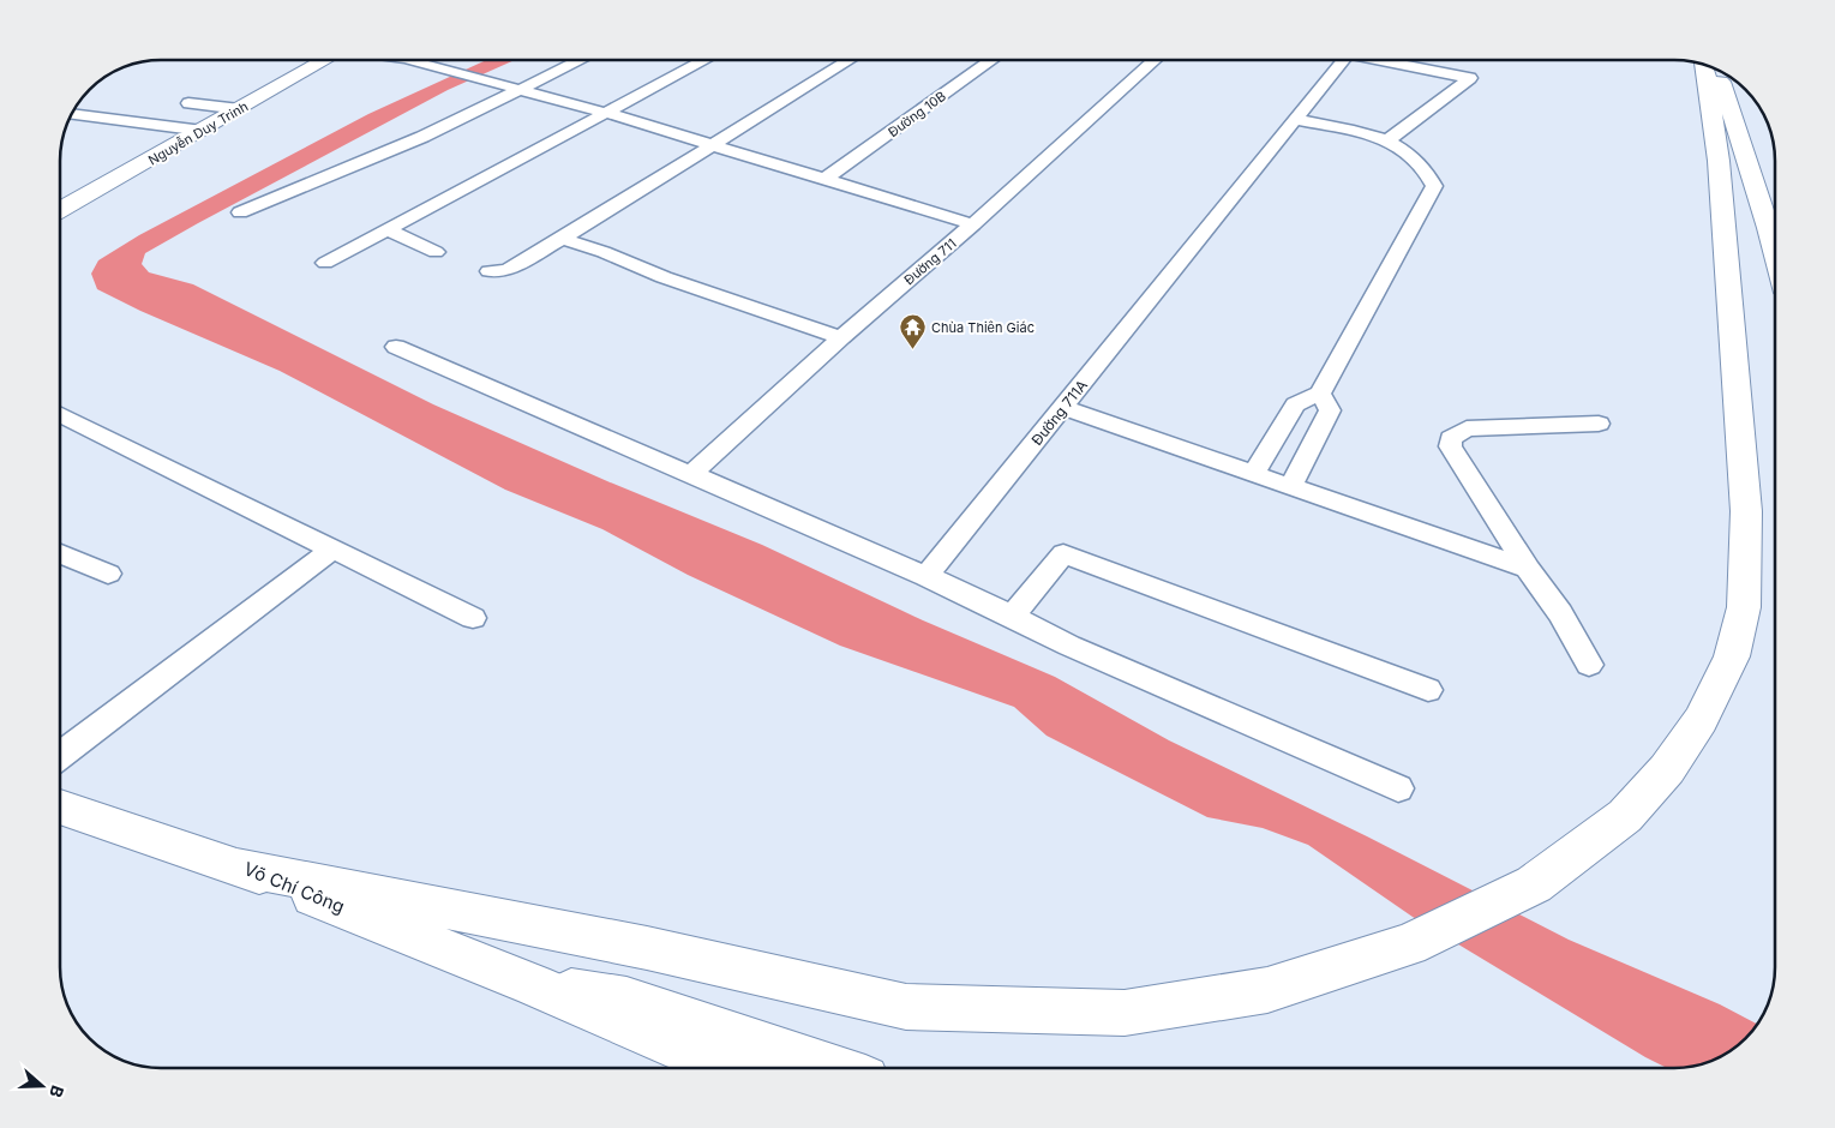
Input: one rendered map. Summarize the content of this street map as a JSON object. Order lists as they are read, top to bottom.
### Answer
{
  "streets": {
    "main road": ["Nguyễn Duy Trinh", "Võ Chí Công"],
    "street": ["Đường 10B", "Đường 711", "Đường 711A"]
  },
  "places": {
    "temple": ["Chùa Thiên Giác"]
  },
  "north": "right"
}
